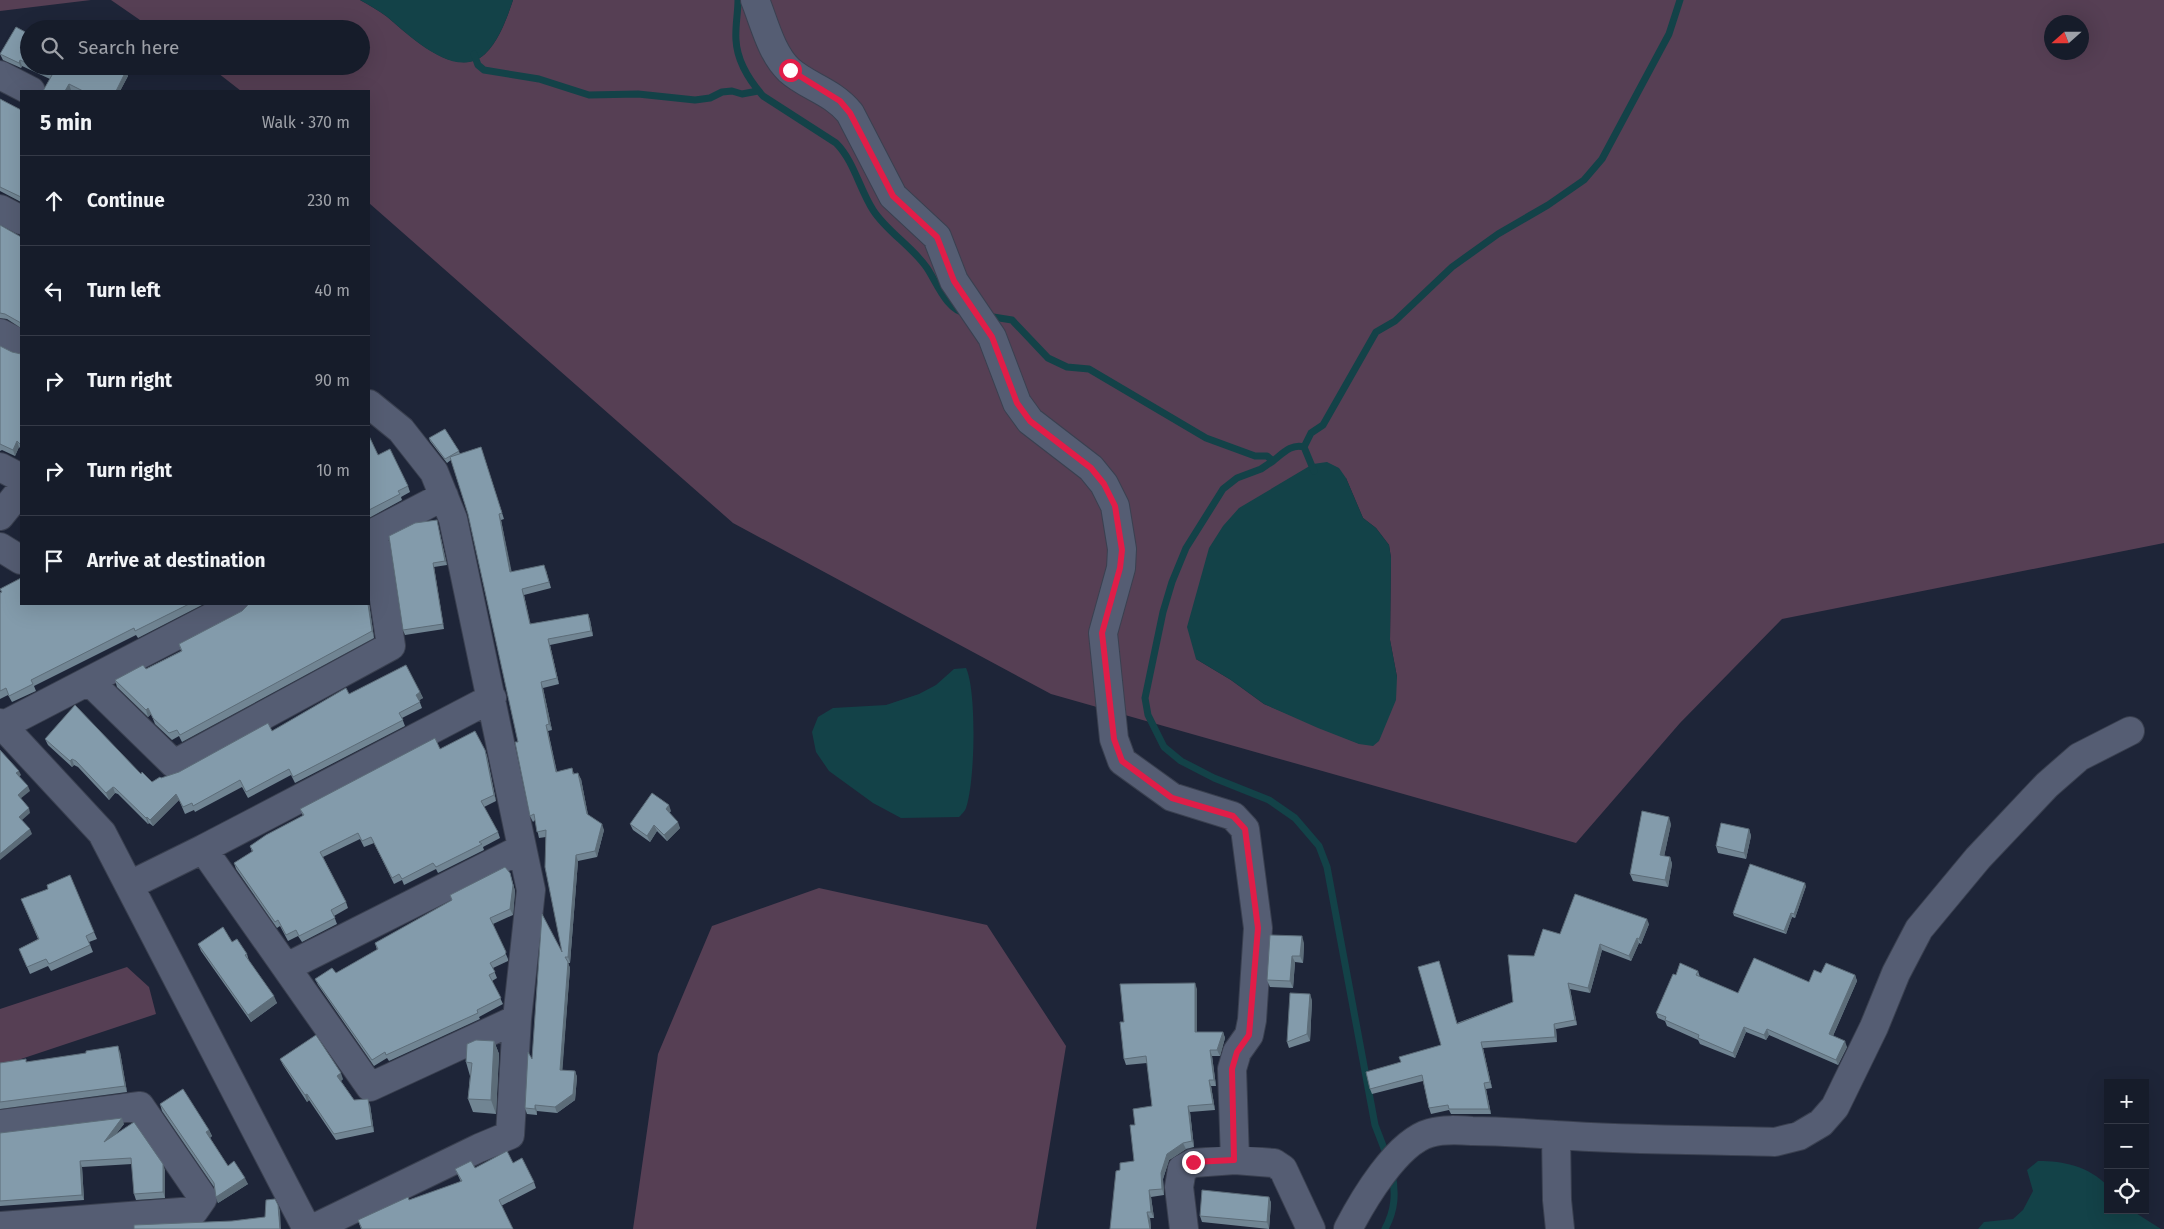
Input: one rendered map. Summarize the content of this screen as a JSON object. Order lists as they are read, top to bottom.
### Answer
{
  "north": "left",
  "page": {
    "search": "Search here",
    "heading": ["5 min", "Walk · 370 m"],
    "list": [
      ["Continue", "230 m"],
      ["Turn left", "40 m"],
      ["Turn right", "90 m"],
      ["Turn right", "10 m"],
      "Arrive at destination"
    ],
    "map_buttons": ["+", "−"]
  }
}
